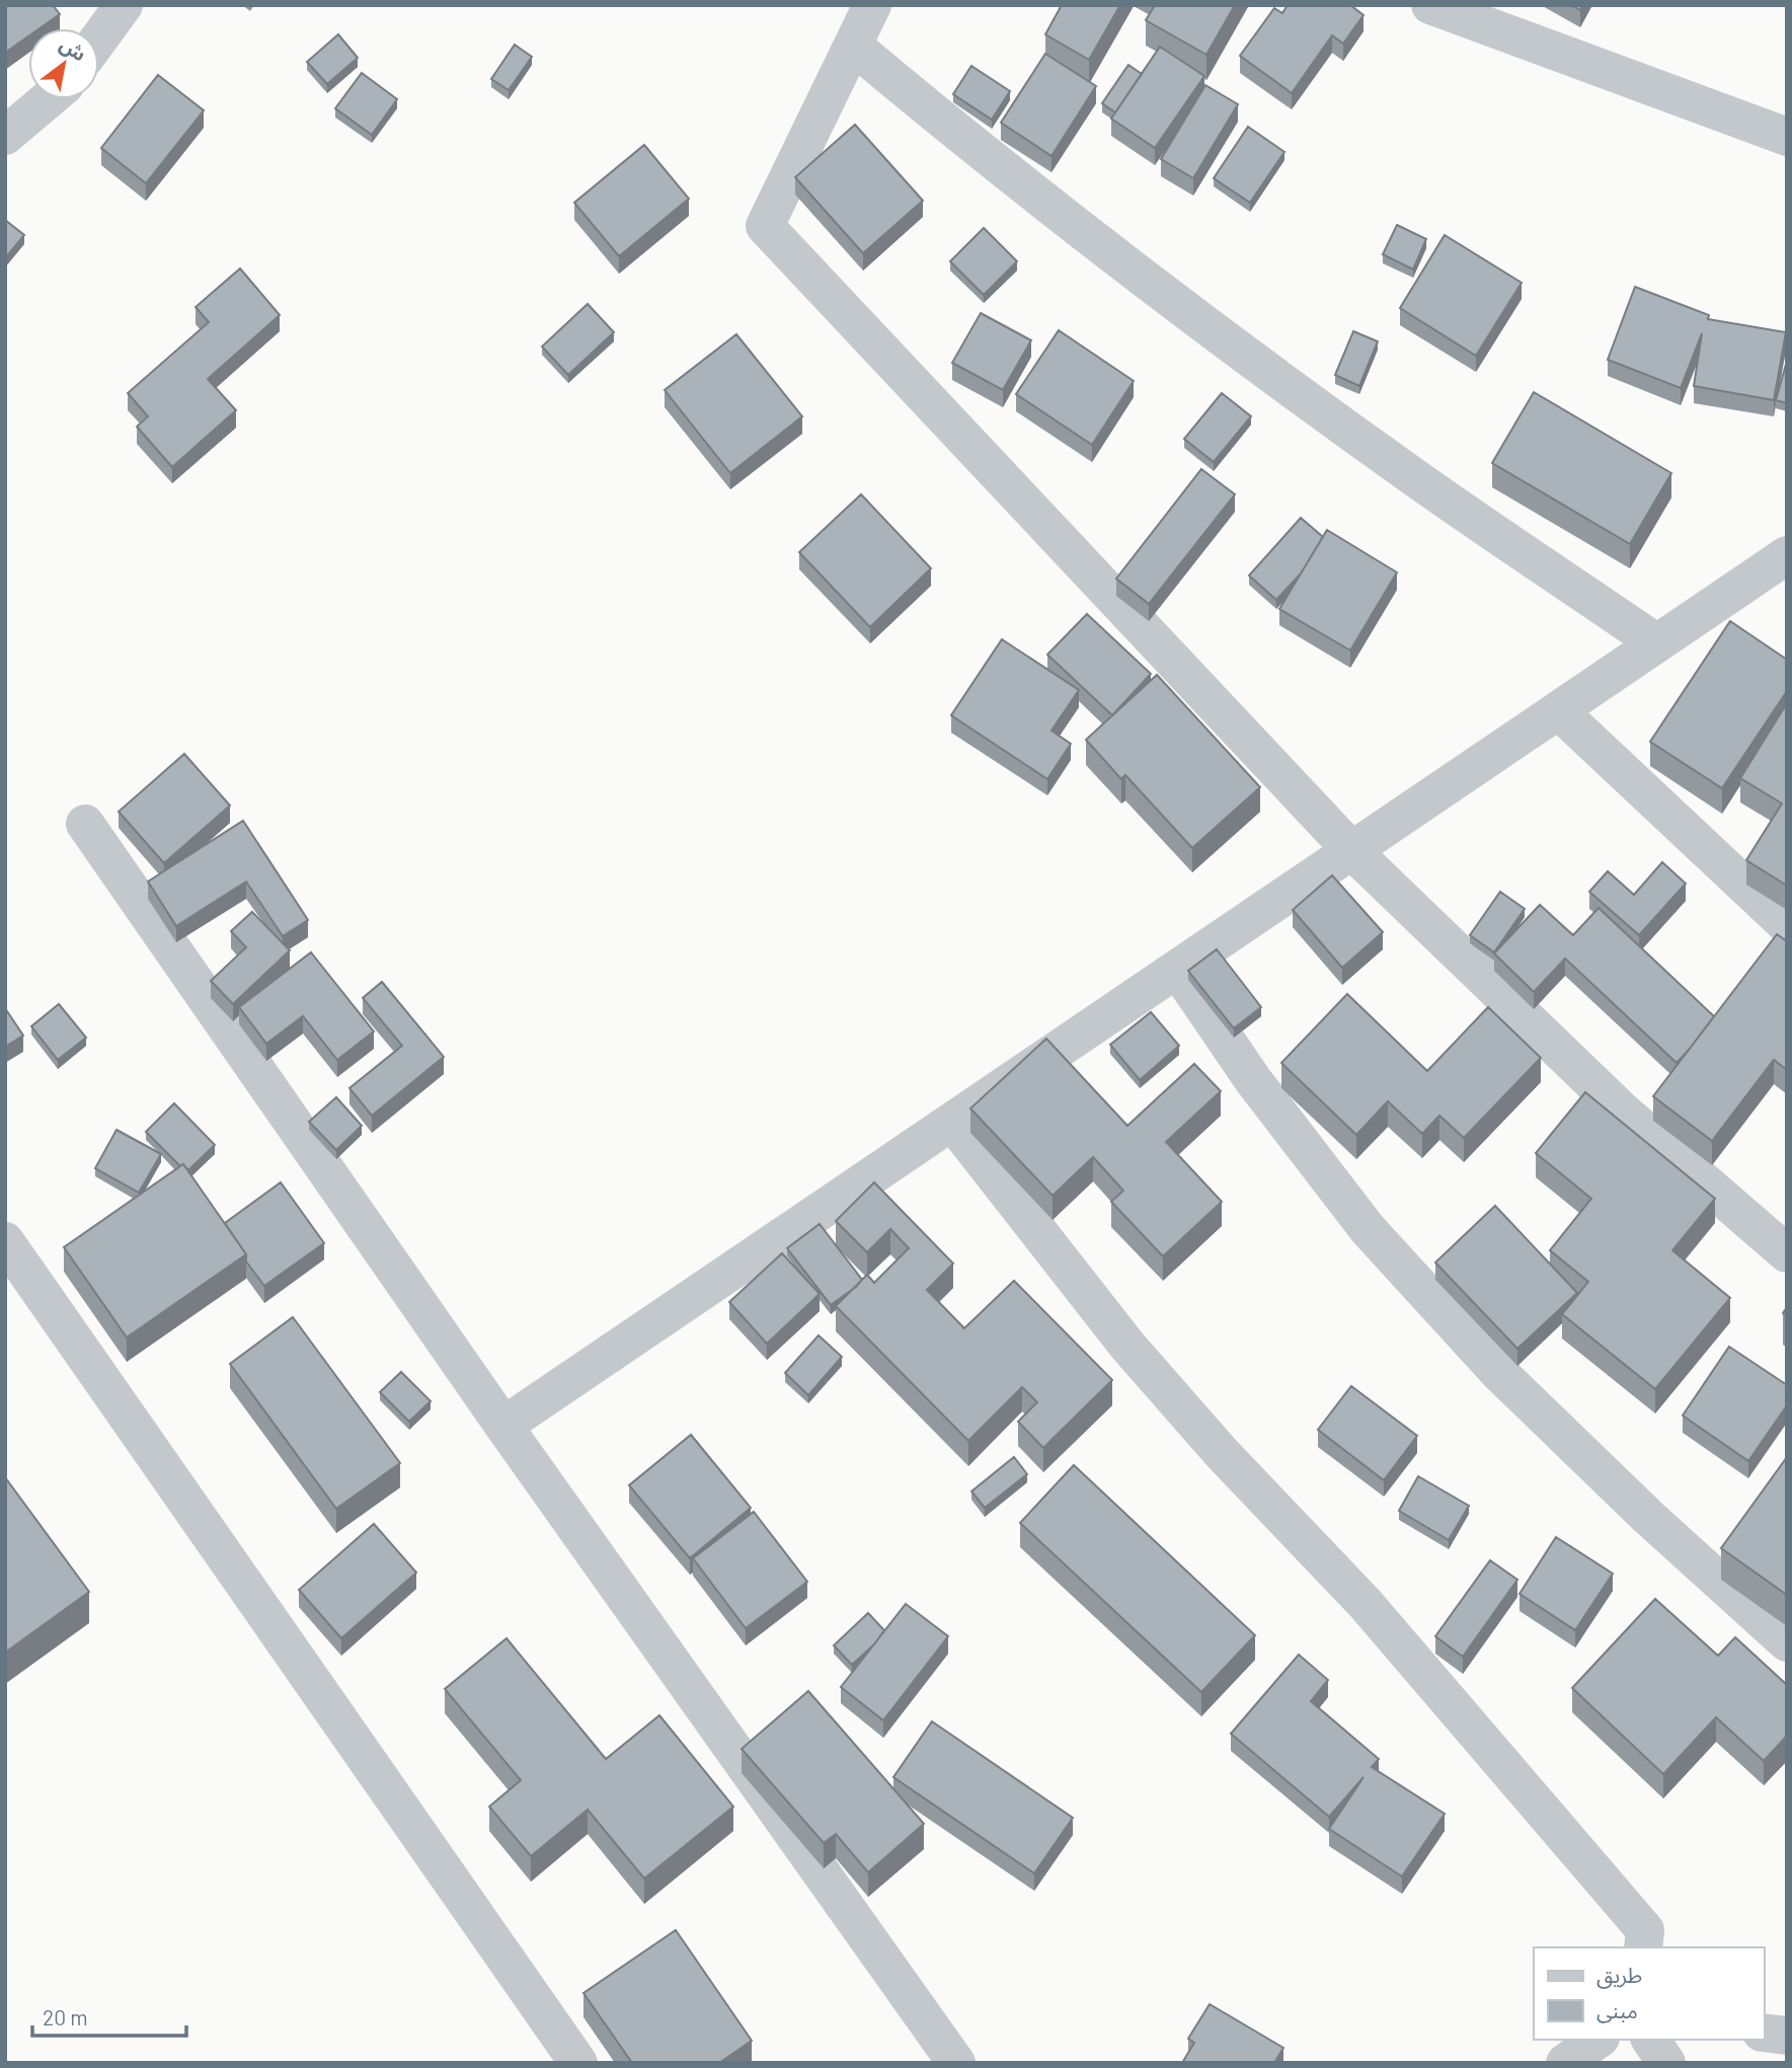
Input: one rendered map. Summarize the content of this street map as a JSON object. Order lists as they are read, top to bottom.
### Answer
{
  "legend": ["طريق", "مبنى"],
  "scale_bar": "20 m",
  "north": "top right"
}
